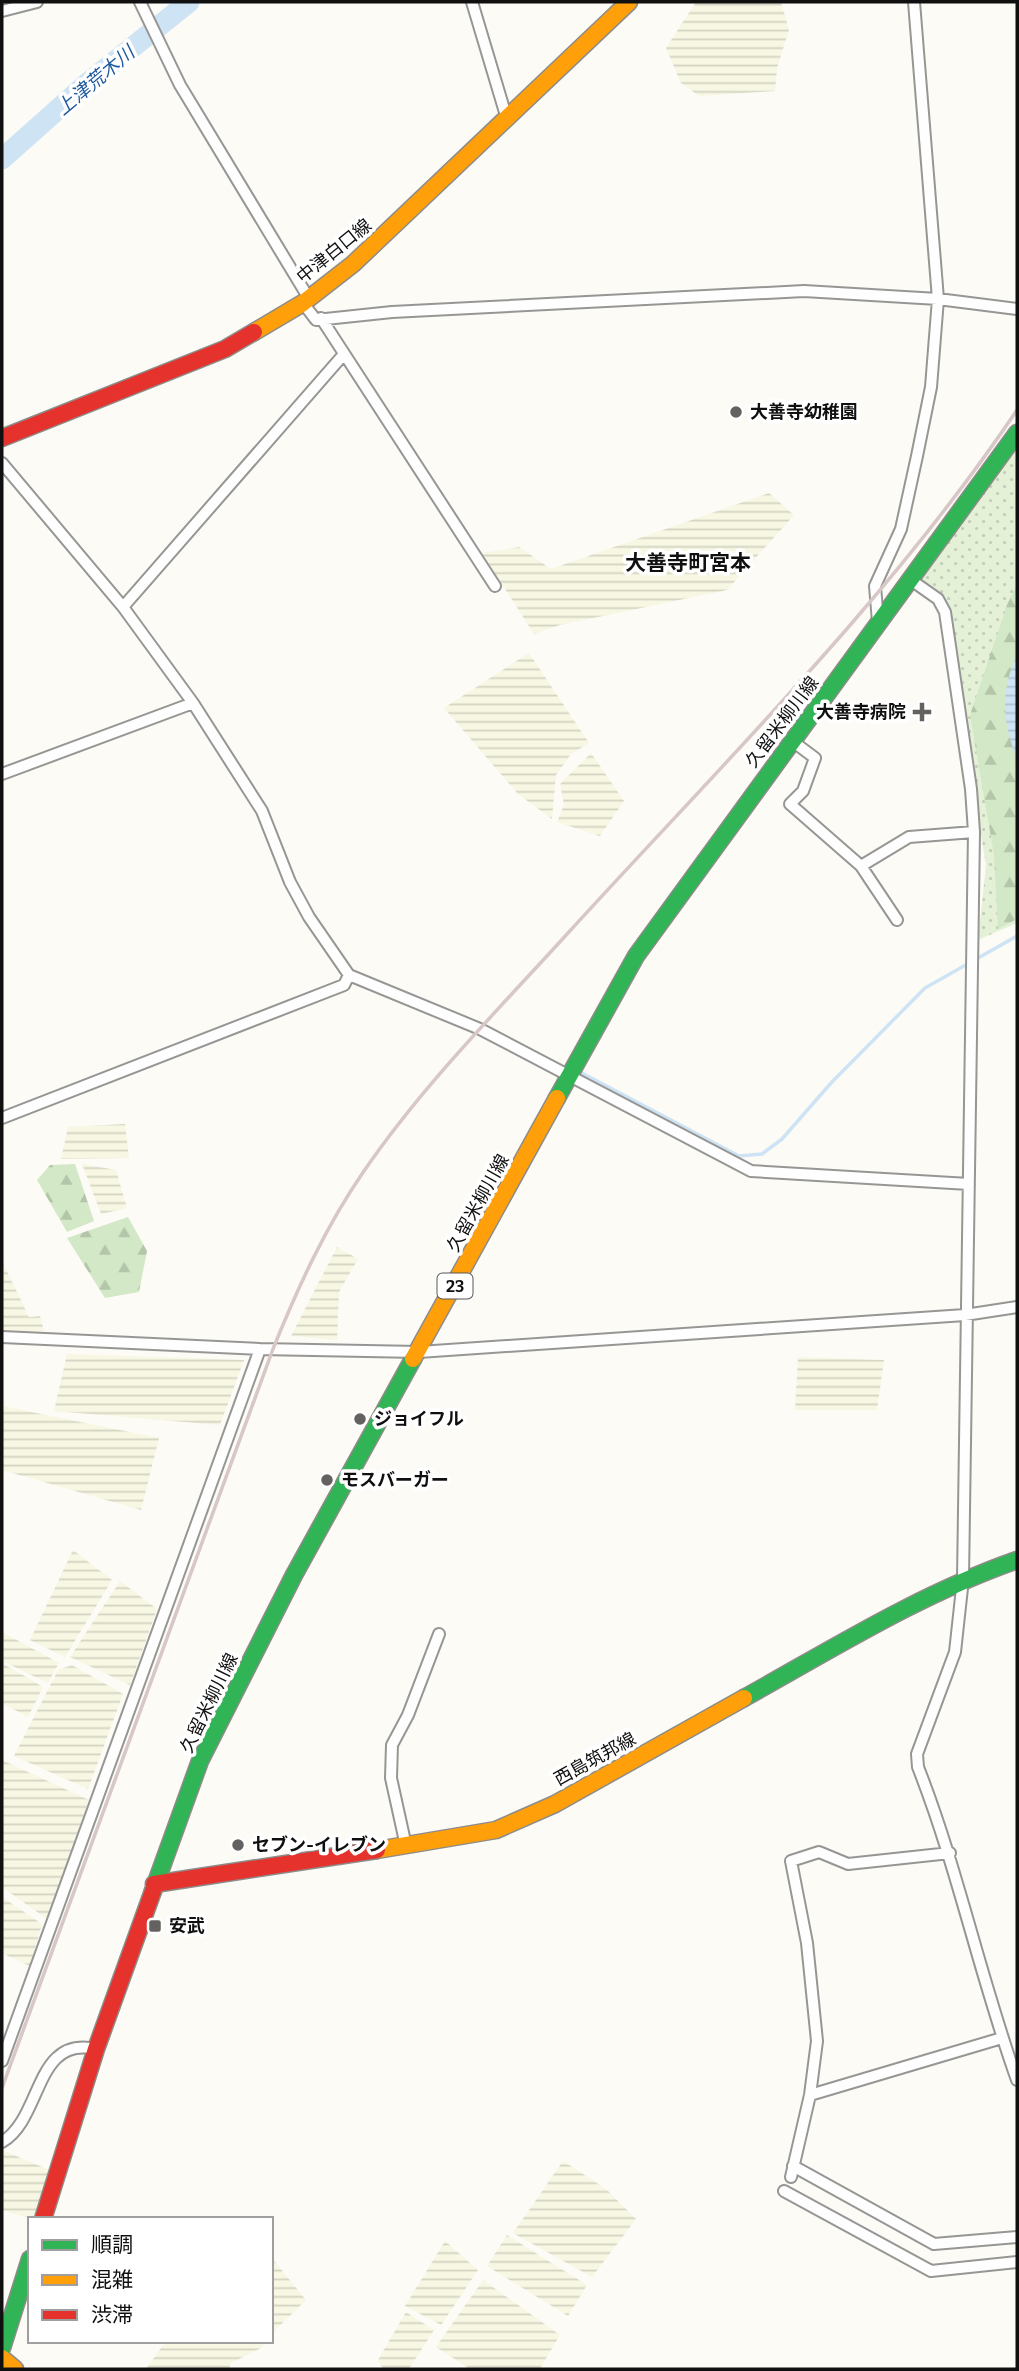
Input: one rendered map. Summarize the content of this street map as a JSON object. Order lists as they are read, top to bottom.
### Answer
{
  "streets": {
    "main road": [
      "中津白口線",
      "久留米柳川線",
      "23",
      "西島筑邦線"
    ]
  },
  "crossings": [
    ["久留米柳川線", "西島筑邦線"]
  ],
  "districts": ["大善寺町宮本"],
  "water": ["上津荒木川"],
  "places": {
    "other": [
      "大善寺幼稚園",
      "ジョイフル",
      "モスバーガー",
      "セブン-イレブン"
    ],
    "health": ["大善寺病院"],
    "transit": ["安武"]
  },
  "legend": ["順調", "混雑", "渋滞"]
}
